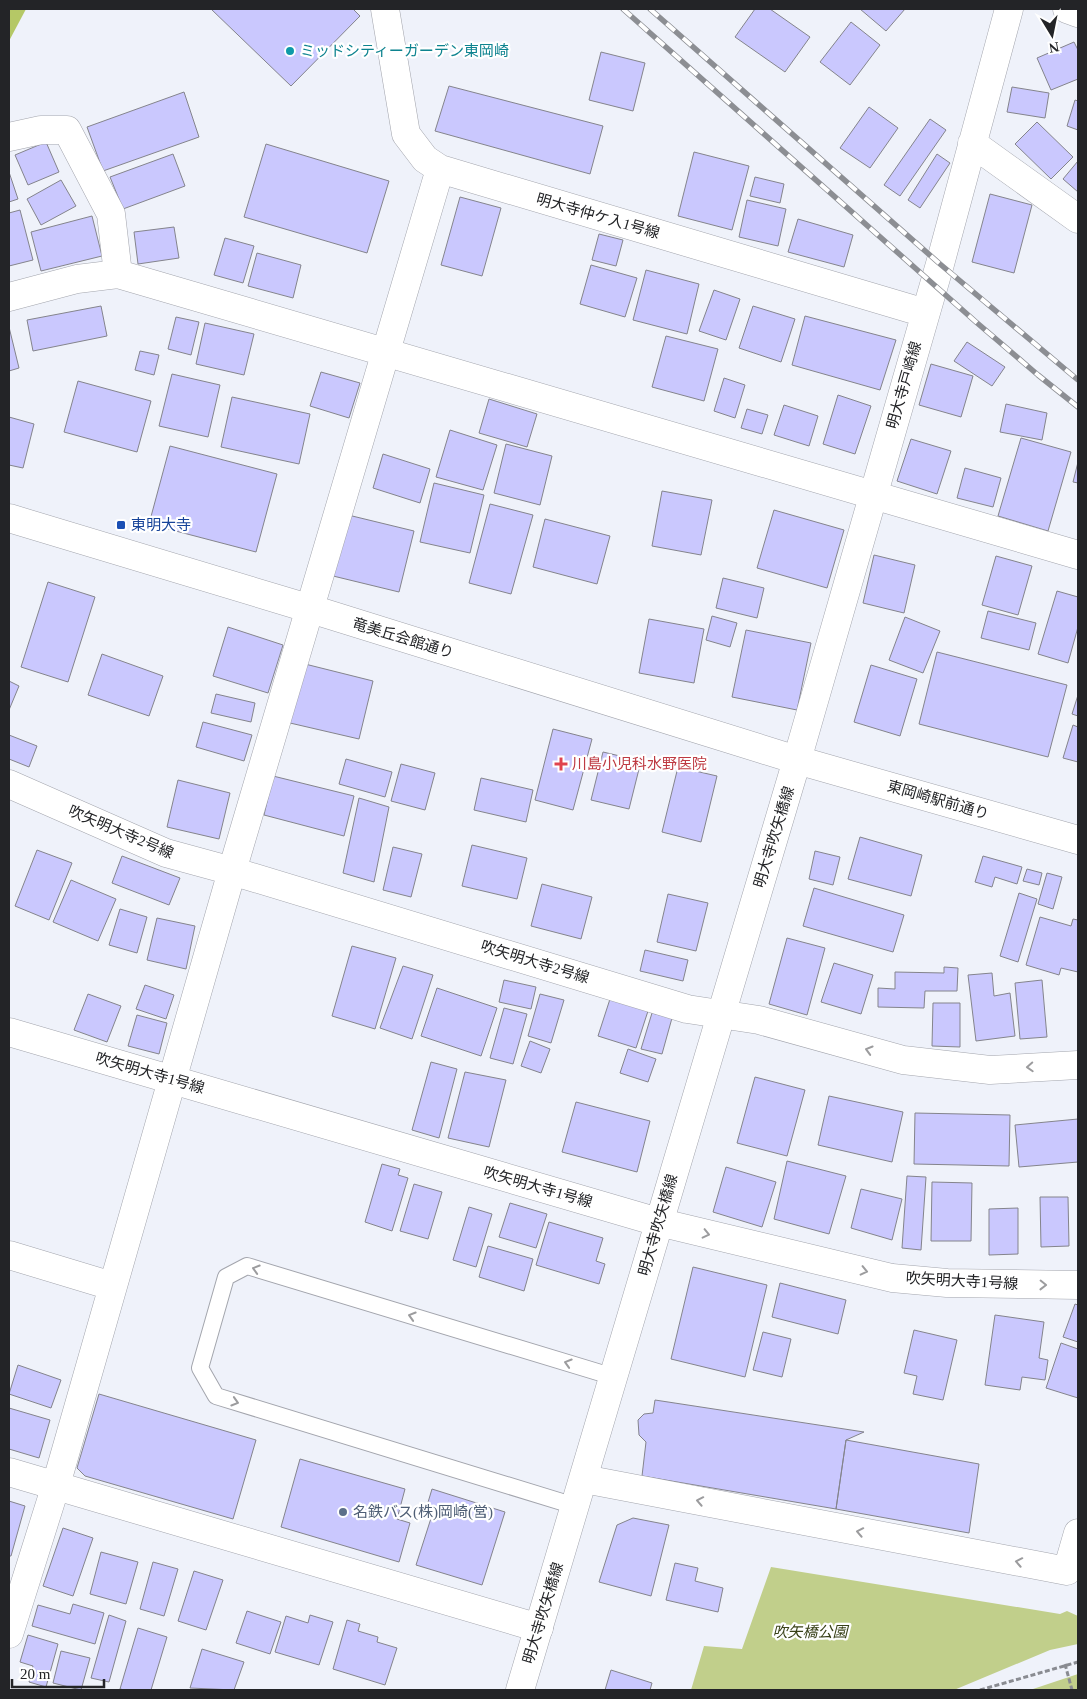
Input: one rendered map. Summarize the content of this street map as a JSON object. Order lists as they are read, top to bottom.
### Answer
{
  "streets": {
    "street": [
      "明大寺仲ケ入1号線",
      "明大寺戸崎線",
      "竜美丘会館通り",
      "東岡崎駅前通り",
      "吹矢明大寺2号線",
      "明大寺吹矢橋線",
      "吹矢明大寺1号線"
    ]
  },
  "crossings": [
    ["明大寺仲ケ入1号線", "明大寺戸崎線"],
    ["明大寺戸崎線", "竜美丘会館通り"],
    ["明大寺戸崎線", "東岡崎駅前通り"],
    ["明大寺戸崎線", "明大寺吹矢橋線"],
    ["竜美丘会館通り", "東岡崎駅前通り"],
    ["竜美丘会館通り", "明大寺吹矢橋線"],
    ["東岡崎駅前通り", "明大寺吹矢橋線"],
    ["吹矢明大寺2号線", "明大寺吹矢橋線"],
    ["明大寺吹矢橋線", "吹矢明大寺1号線"]
  ],
  "one_way": ["吹矢明大寺1号線"],
  "parks": ["吹矢橋公園"],
  "places": {
    "other": ["ミッドシティーガーデン東岡崎", "名鉄バス(株)岡崎(営)"],
    "transit": ["東明大寺"],
    "health": ["川島小児科水野医院"]
  },
  "scale_bar": "20 m",
  "north": "bottom"
}
